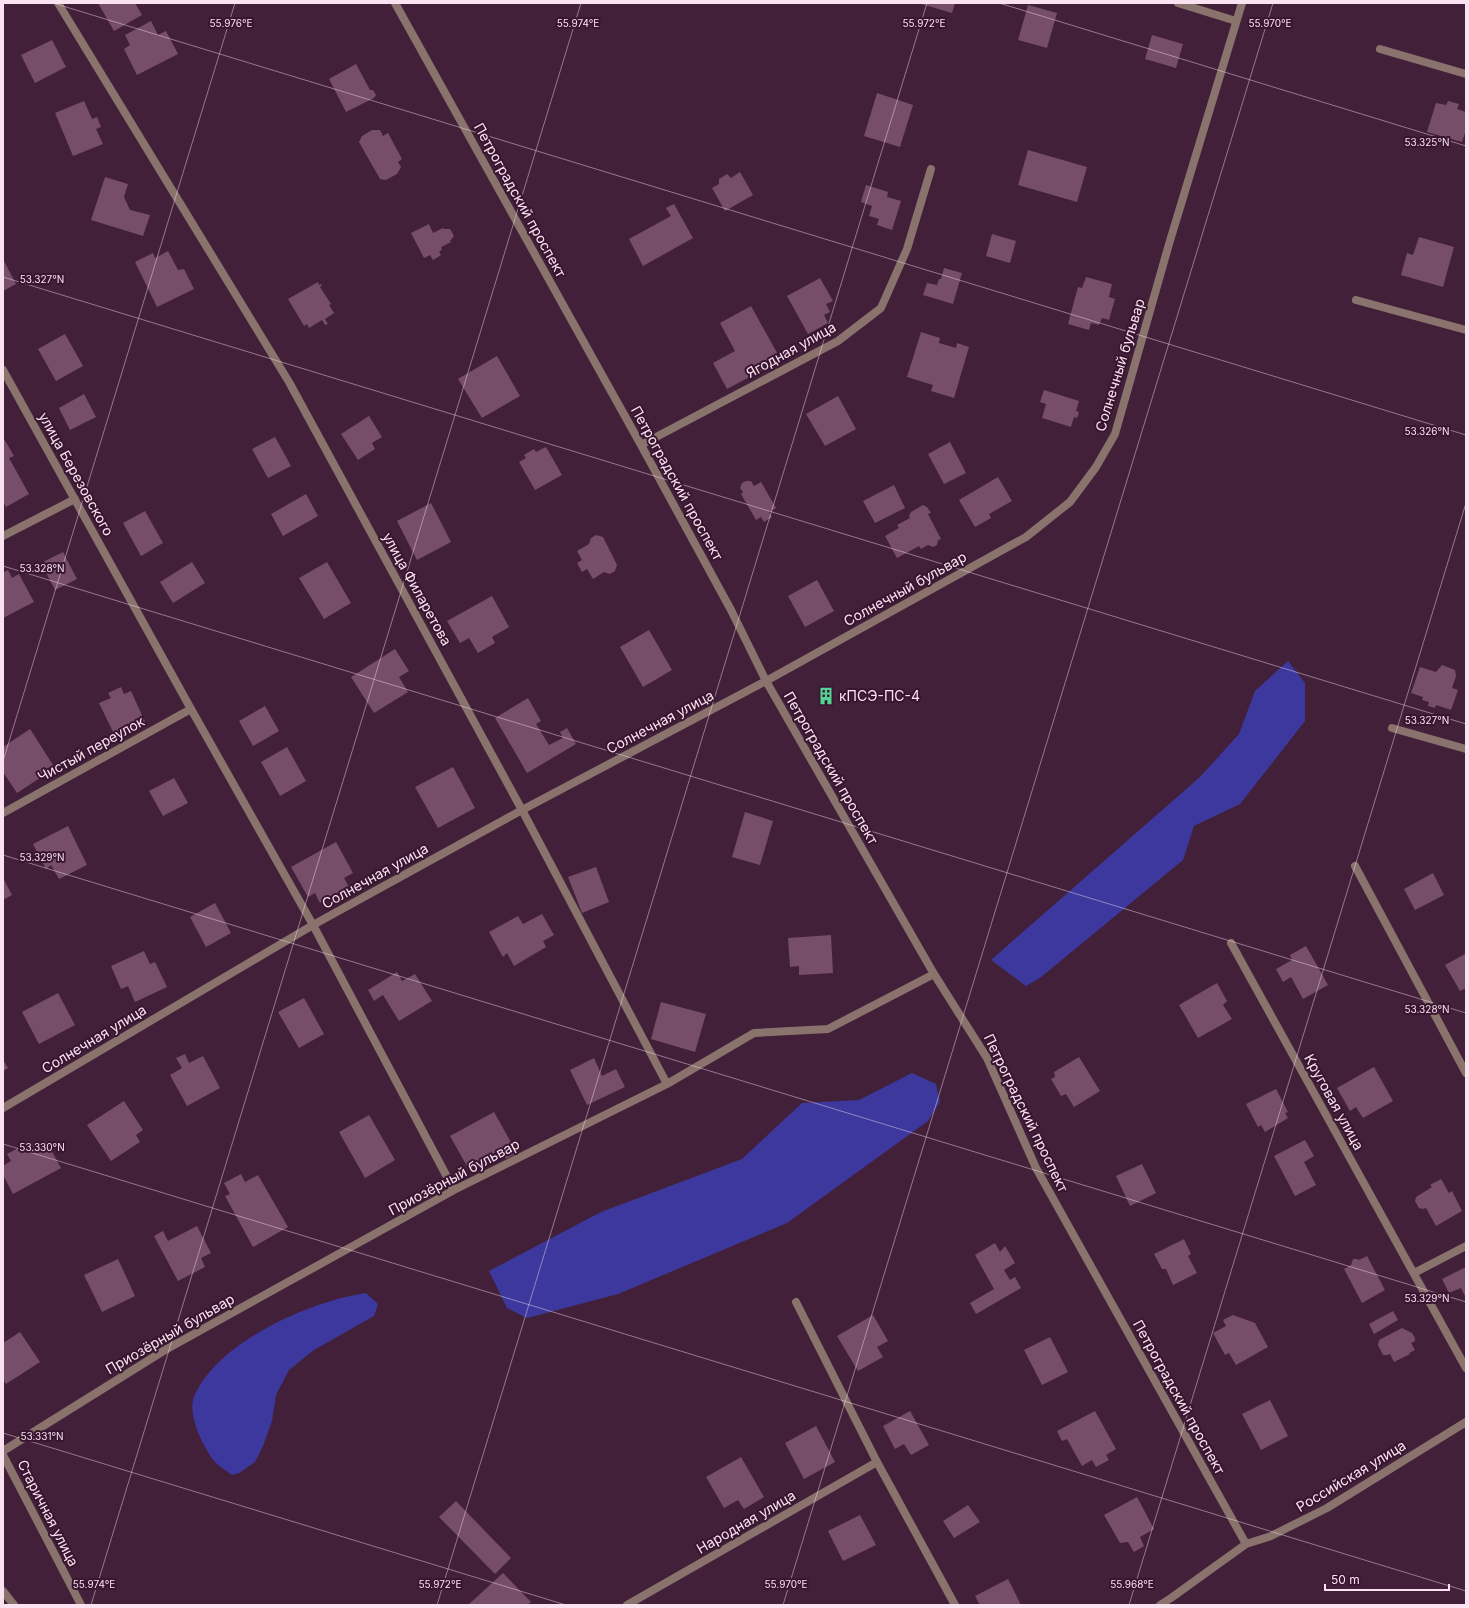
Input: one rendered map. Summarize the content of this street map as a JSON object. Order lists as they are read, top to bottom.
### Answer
{
  "streets": {
    "street": [
      "Петроградский проспект",
      "Ягодная улица",
      "Солнечный бульвар",
      "улица Березовского",
      "улица Филаретова",
      "Солнечная улица",
      "Чистый переулок",
      "Круговая улица",
      "Приозёрный бульвар",
      "Российская улица",
      "Старичная улица",
      "Народная улица"
    ]
  },
  "crossings": [
    ["Петроградский проспект", "Ягодная улица"],
    ["Петроградский проспект", "Солнечный бульвар"],
    ["Петроградский проспект", "Солнечная улица"],
    ["Петроградский проспект", "Приозёрный бульвар"],
    ["Петроградский проспект", "Российская улица"],
    ["Солнечный бульвар", "Солнечная улица"],
    ["улица Березовского", "Солнечная улица"],
    ["улица Березовского", "Чистый переулок"],
    ["улица Березовского", "Приозёрный бульвар"],
    ["улица Филаретова", "Солнечная улица"],
    ["улица Филаретова", "Приозёрный бульвар"]
  ],
  "places": {
    "building": ["кПСЭ-ПС-4"]
  },
  "scale_bar": "50 m",
  "coordinates": [
    "55.976°E",
    "55.974°E",
    "55.972°E",
    "55.970°E",
    "53.325°N",
    "53.327°N",
    "53.326°N",
    "53.328°N",
    "53.329°N",
    "53.330°N",
    "53.331°N",
    "55.968°E"
  ]
}
